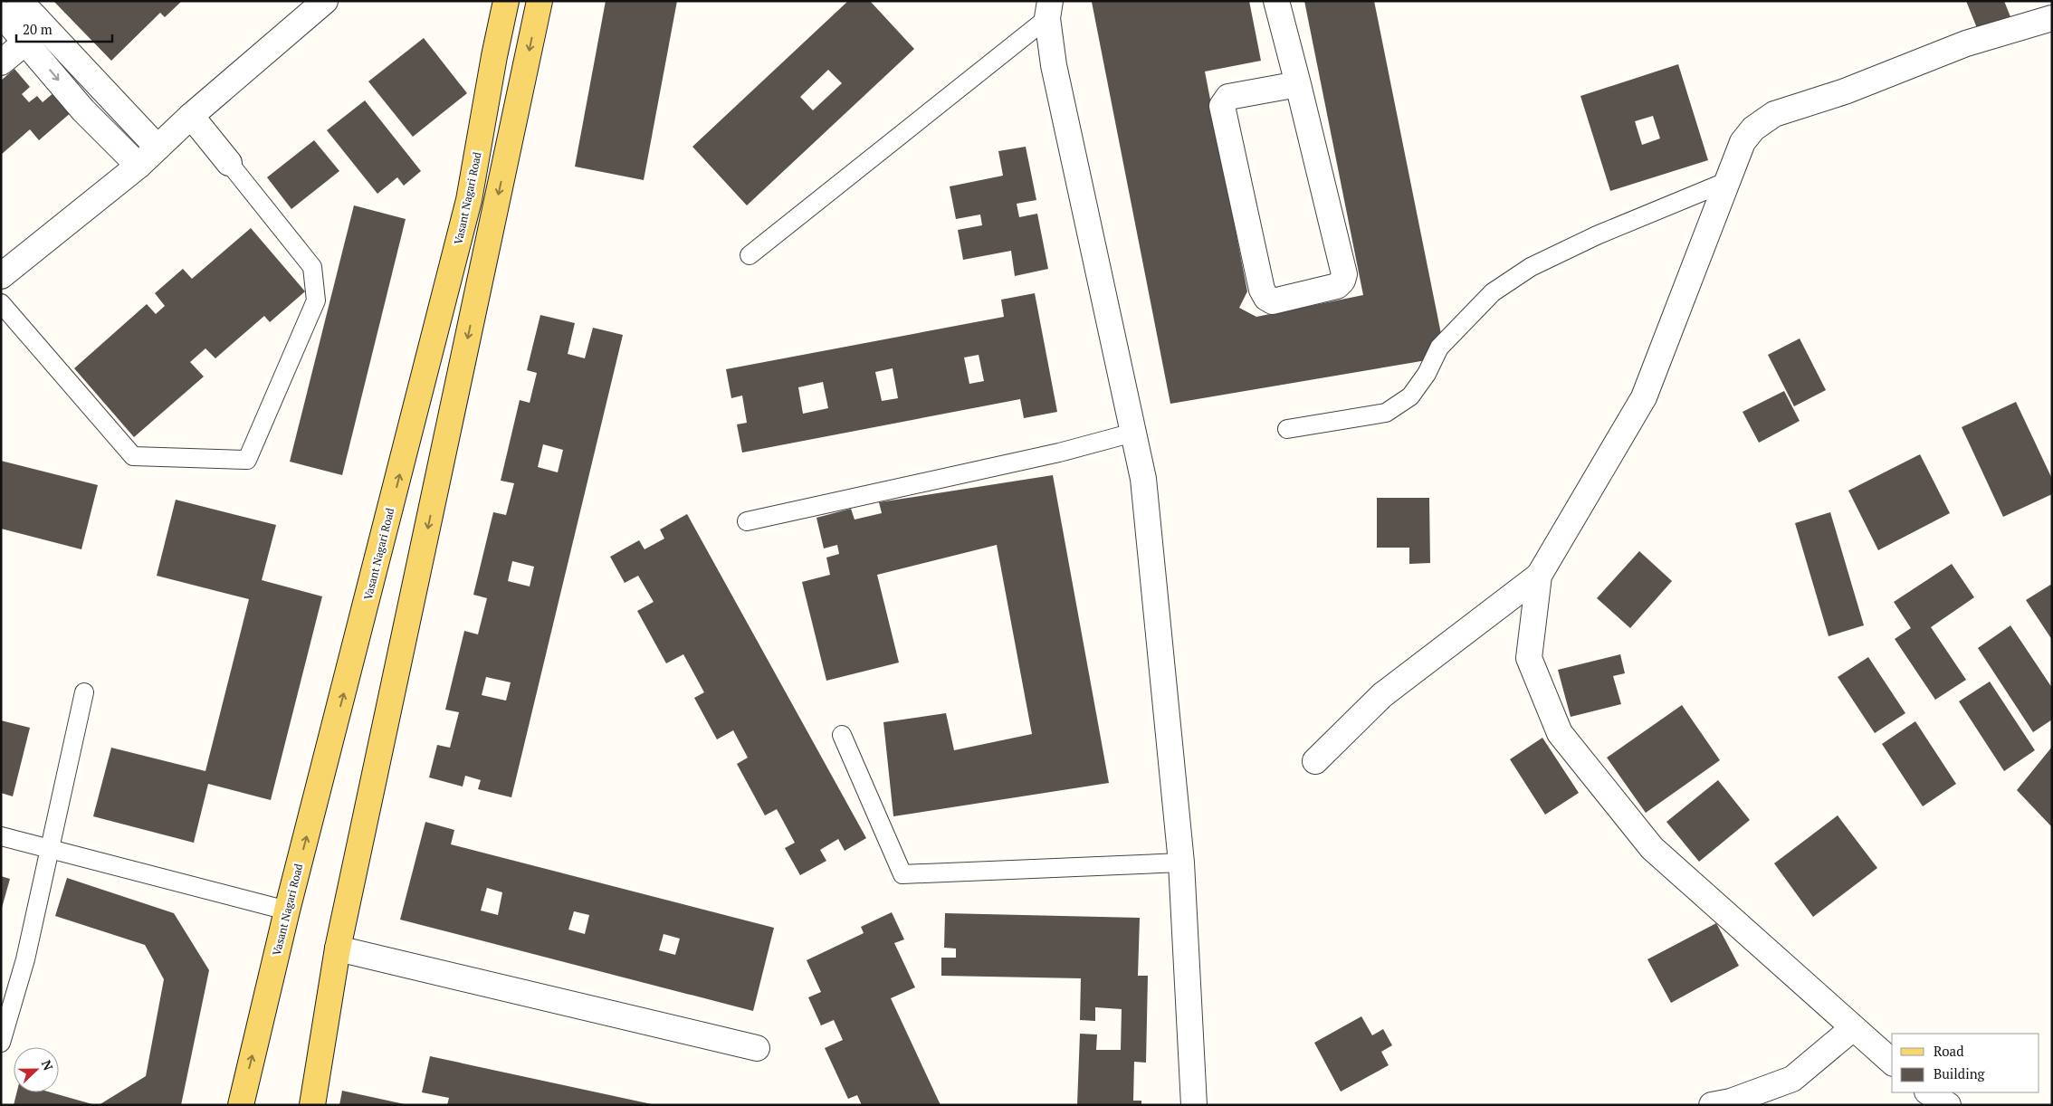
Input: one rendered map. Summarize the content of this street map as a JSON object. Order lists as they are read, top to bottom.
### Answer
{
  "streets": {
    "main road": ["Vasant Nagari Road"]
  },
  "legend": ["Road", "Building"],
  "scale_bar": "20 m",
  "north": "right"
}
